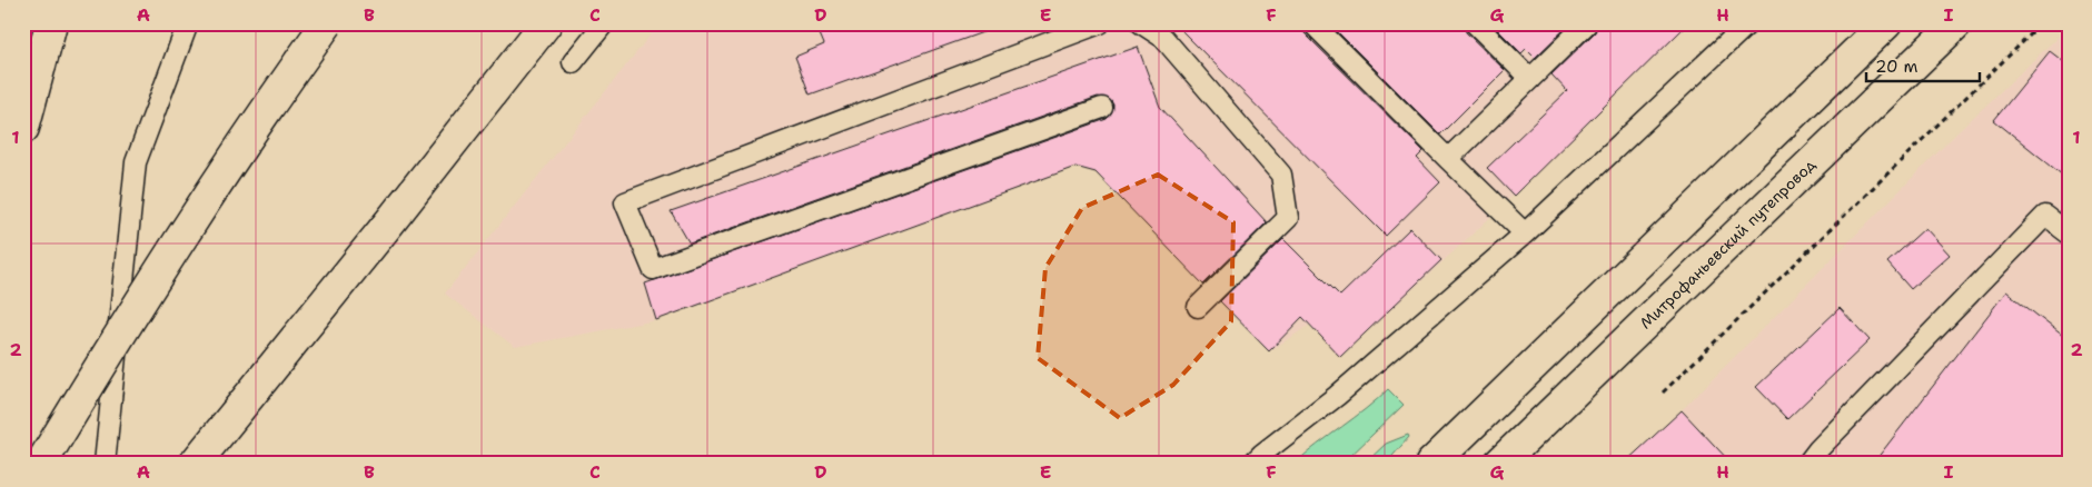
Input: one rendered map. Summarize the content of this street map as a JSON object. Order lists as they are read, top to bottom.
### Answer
{
  "streets": {
    "main road": ["Митрофаньевский путепровод"]
  },
  "scale_bar": "20 m",
  "grid": {
    "columns": [
      "A",
      "B",
      "C",
      "D",
      "E",
      "F",
      "G",
      "H",
      "I"
    ],
    "rows": ["1", "2"]
  }
}
